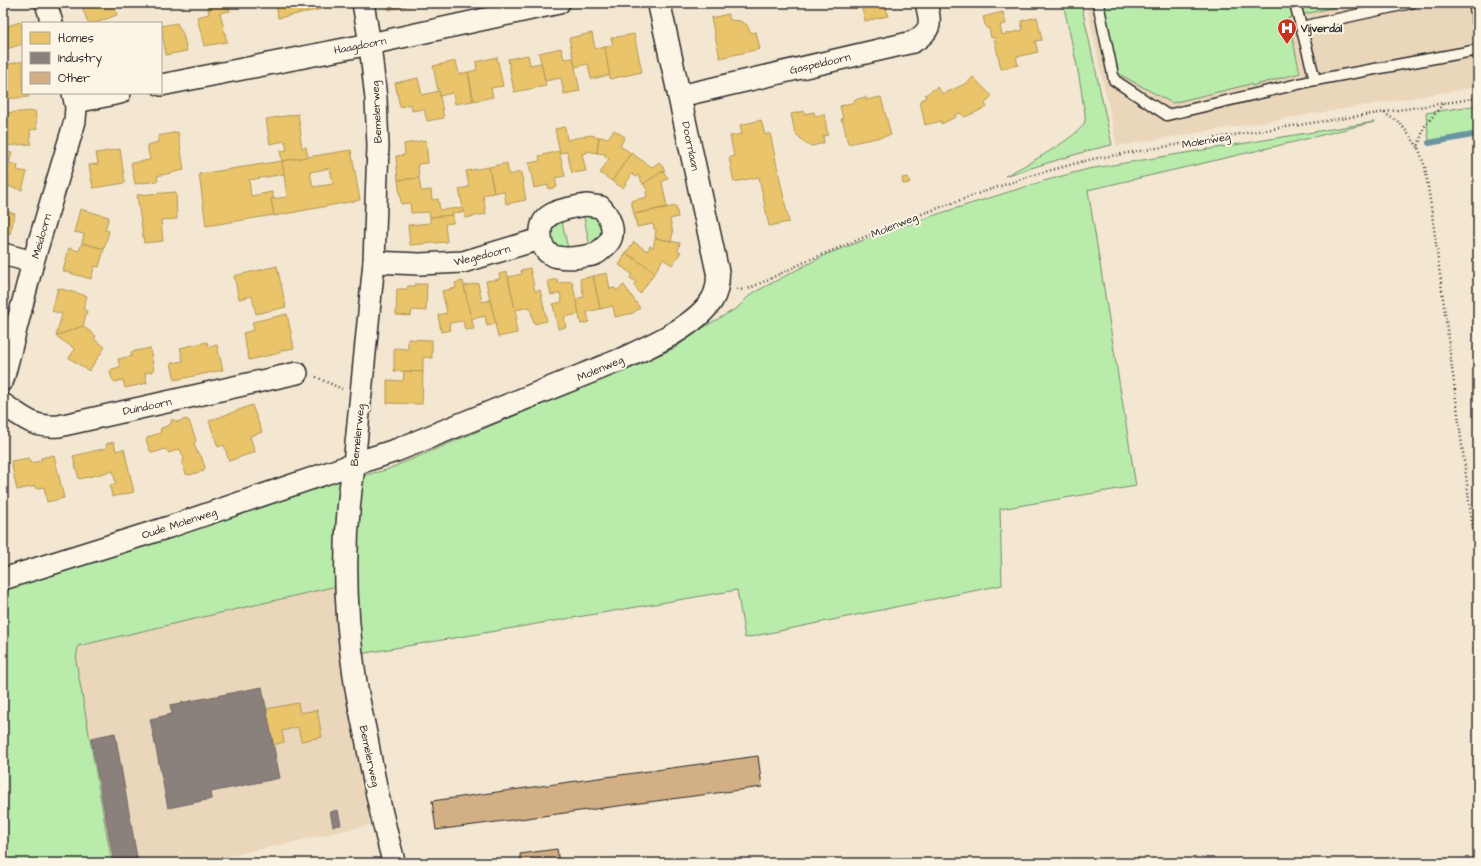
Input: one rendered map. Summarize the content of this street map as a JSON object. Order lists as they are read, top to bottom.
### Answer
{
  "streets": {
    "street": [
      "Haagdoorn",
      "Gaspeldoorn",
      "Bemelerweg",
      "Molenweg",
      "Doornlaan",
      "Meidoorn",
      "Wegedoorn",
      "Duindoorn",
      "Oude Molenweg"
    ]
  },
  "crossings": [
    ["Haagdoorn", "Bemelerweg"],
    ["Gaspeldoorn", "Doornlaan"],
    ["Bemelerweg", "Molenweg"],
    ["Bemelerweg", "Wegedoorn"],
    ["Bemelerweg", "Oude Molenweg"],
    ["Molenweg", "Doornlaan"],
    ["Molenweg", "Oude Molenweg"]
  ],
  "places": {
    "hospital": ["Vijverdal"]
  },
  "legend": ["Homes", "Industry", "Other"]
}
